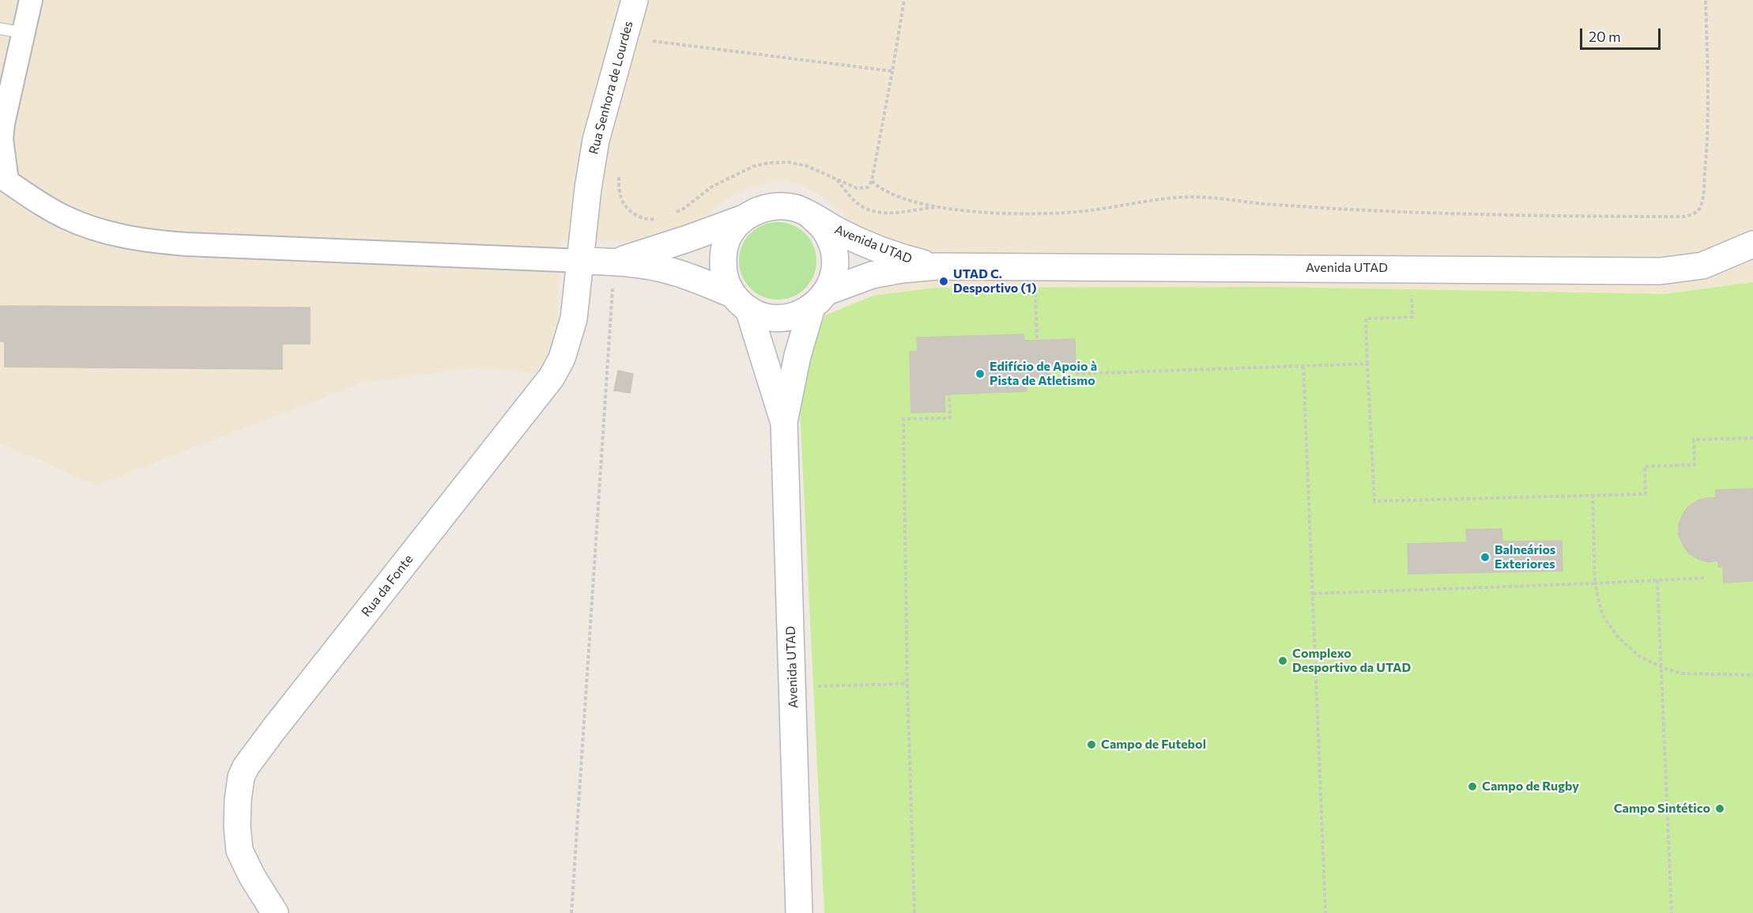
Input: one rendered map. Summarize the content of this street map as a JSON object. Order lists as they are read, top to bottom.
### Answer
{
  "streets": {
    "street": ["Rua Senhora de Lourdes", "Avenida UTAD", "Rua da Fonte"]
  },
  "crossings": [
    ["Rua Senhora de Lourdes", "Rua da Fonte"]
  ],
  "places": [
    "UTAD C. Desportivo (1)",
    "Edifício de Apoio à Pista de Atletismo",
    "Balneários Exteriores",
    "Complexo Desportivo da UTAD",
    "Campo de Futebol",
    "Campo de Rugby",
    "Campo Sintético"
  ],
  "scale_bar": "20 m"
}
